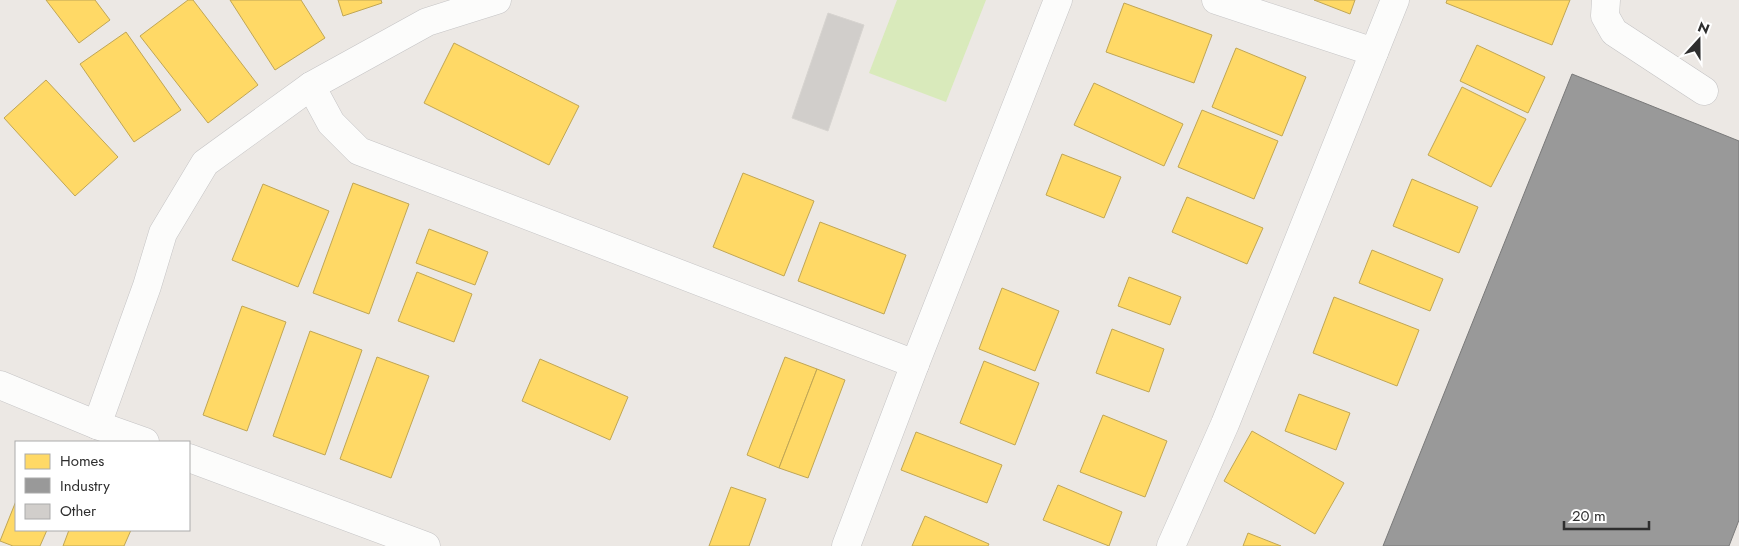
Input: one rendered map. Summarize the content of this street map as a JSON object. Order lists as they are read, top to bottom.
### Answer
{
  "legend": ["Homes", "Industry", "Other"],
  "scale_bar": "20 m",
  "north": "top"
}
